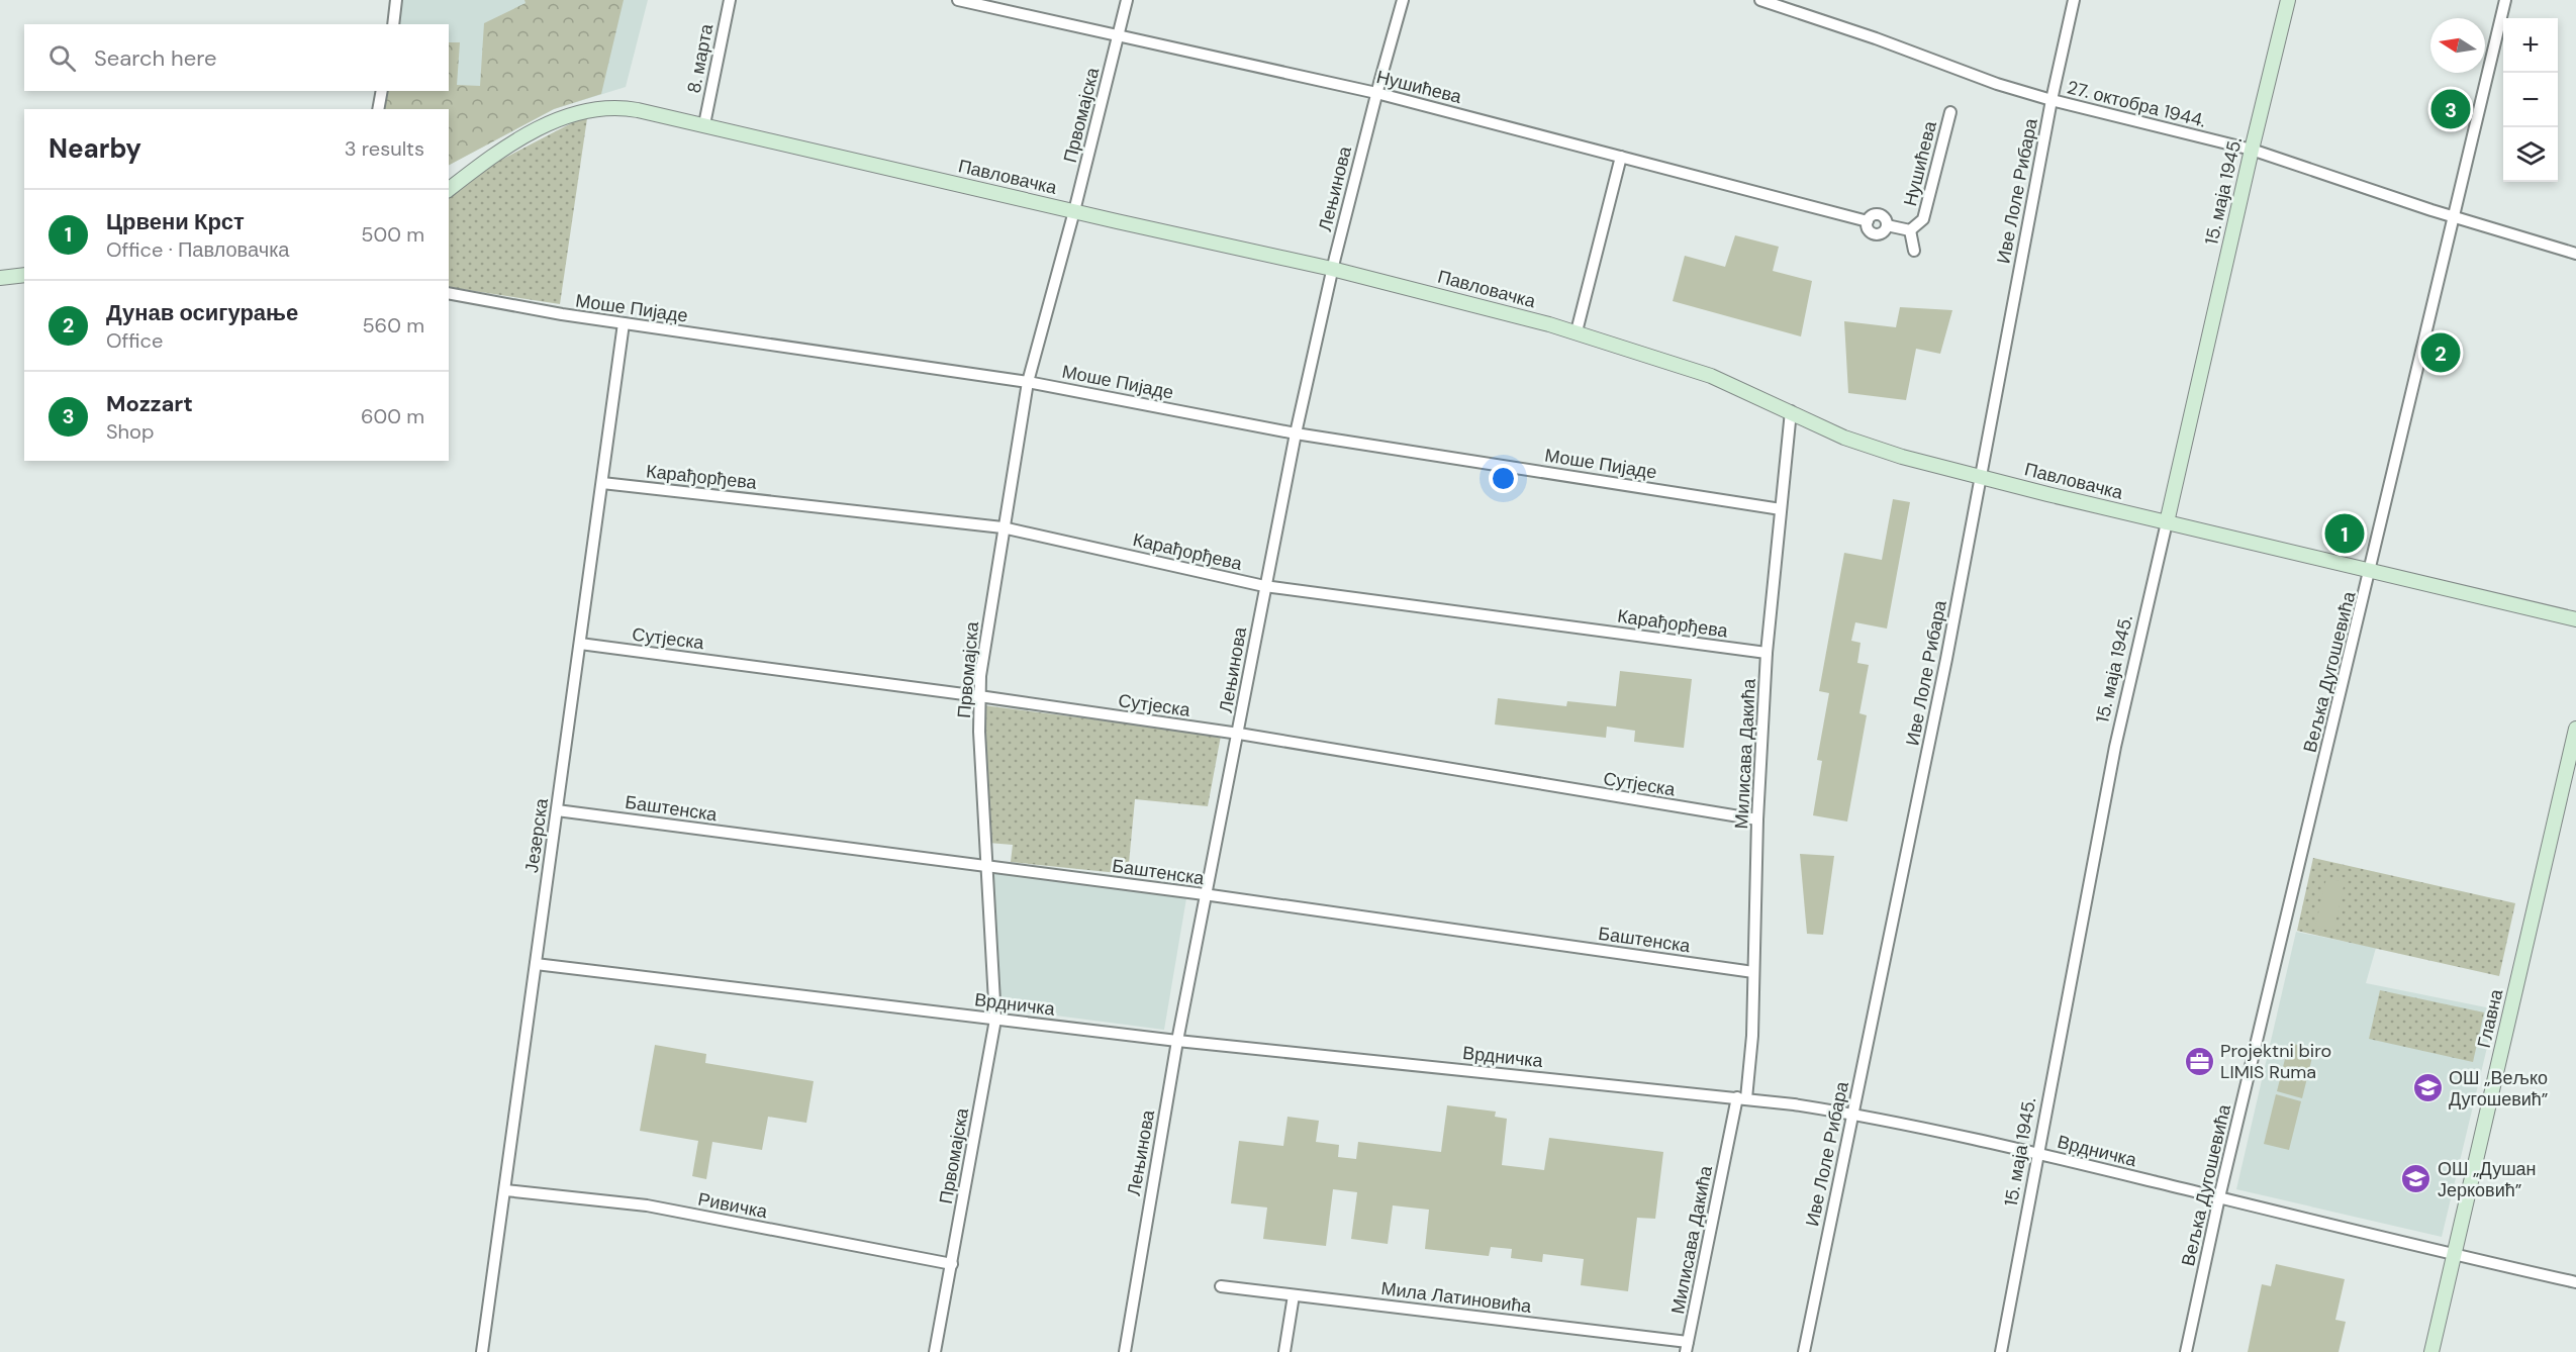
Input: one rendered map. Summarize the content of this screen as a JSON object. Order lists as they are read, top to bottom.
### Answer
{
  "streets": {
    "street": [
      "8. марта",
      "Нушићева",
      "27. октобра 1944.",
      "Првомајска",
      "Павловачка",
      "Лењинова",
      "Иве Лоле Рибара",
      "15. маја 1945.",
      "Моше Пијаде",
      "Карађорђева",
      "Сутјеска",
      "Вељка Дугошевића",
      "Милисава Дакића",
      "Баштенска",
      "Језерска",
      "Врдничка",
      "Главна",
      "Ривичка",
      "Мила Латиновића"
    ]
  },
  "crossings": [
    ["8. марта", "Павловачка"],
    ["Нушићева", "Првомајска"],
    ["Нушићева", "Лењинова"],
    ["27. октобра 1944.", "Иве Лоле Рибара"],
    ["27. октобра 1944.", "15. маја 1945."],
    ["27. октобра 1944.", "Вељка Дугошевића"],
    ["Првомајска", "Павловачка"],
    ["Првомајска", "Моше Пијаде"],
    ["Првомајска", "Карађорђева"],
    ["Првомајска", "Сутјеска"],
    ["Првомајска", "Баштенска"],
    ["Првомајска", "Врдничка"],
    ["Првомајска", "Ривичка"],
    ["Павловачка", "Лењинова"],
    ["Павловачка", "Иве Лоле Рибара"],
    ["Павловачка", "15. маја 1945."],
    ["Павловачка", "Вељка Дугошевића"],
    ["Павловачка", "Милисава Дакића"],
    ["Лењинова", "Моше Пијаде"],
    ["Лењинова", "Карађорђева"],
    ["Лењинова", "Сутјеска"],
    ["Лењинова", "Баштенска"],
    ["Лењинова", "Врдничка"],
    ["Иве Лоле Рибара", "Врдничка"],
    ["15. маја 1945.", "Врдничка"],
    ["Моше Пијаде", "Милисава Дакића"],
    ["Моше Пијаде", "Језерска"],
    ["Карађорђева", "Милисава Дакића"],
    ["Карађорђева", "Језерска"],
    ["Сутјеска", "Милисава Дакића"],
    ["Сутјеска", "Језерска"],
    ["Вељка Дугошевића", "Врдничка"],
    ["Милисава Дакића", "Баштенска"],
    ["Милисава Дакића", "Врдничка"],
    ["Милисава Дакића", "Мила Латиновића"],
    ["Баштенска", "Језерска"],
    ["Језерска", "Врдничка"],
    ["Језерска", "Ривичка"],
    ["Врдничка", "Главна"]
  ],
  "places": {
    "office": ["Projektni biro LIMIS Ruma"],
    "school or university": ["ОШ „Вељко Дугошевић”", "ОШ „Душан Јерковић”"]
  },
  "north": "left",
  "page": {
    "map_buttons": ["+", "−"],
    "search": "Search here",
    "pins": ["3", "2", "1"],
    "heading": ["Nearby", "3 results"],
    "list": [
      {
        "mark": "1",
        "name": "Црвени Крст",
        "note": "Office · Павловачка",
        "value": "500 m"
      },
      {
        "mark": "2",
        "name": "Дунав осигурање",
        "note": "Office",
        "value": "560 m"
      },
      {
        "mark": "3",
        "name": "Mozzart",
        "note": "Shop",
        "value": "600 m"
      }
    ]
  }
}
